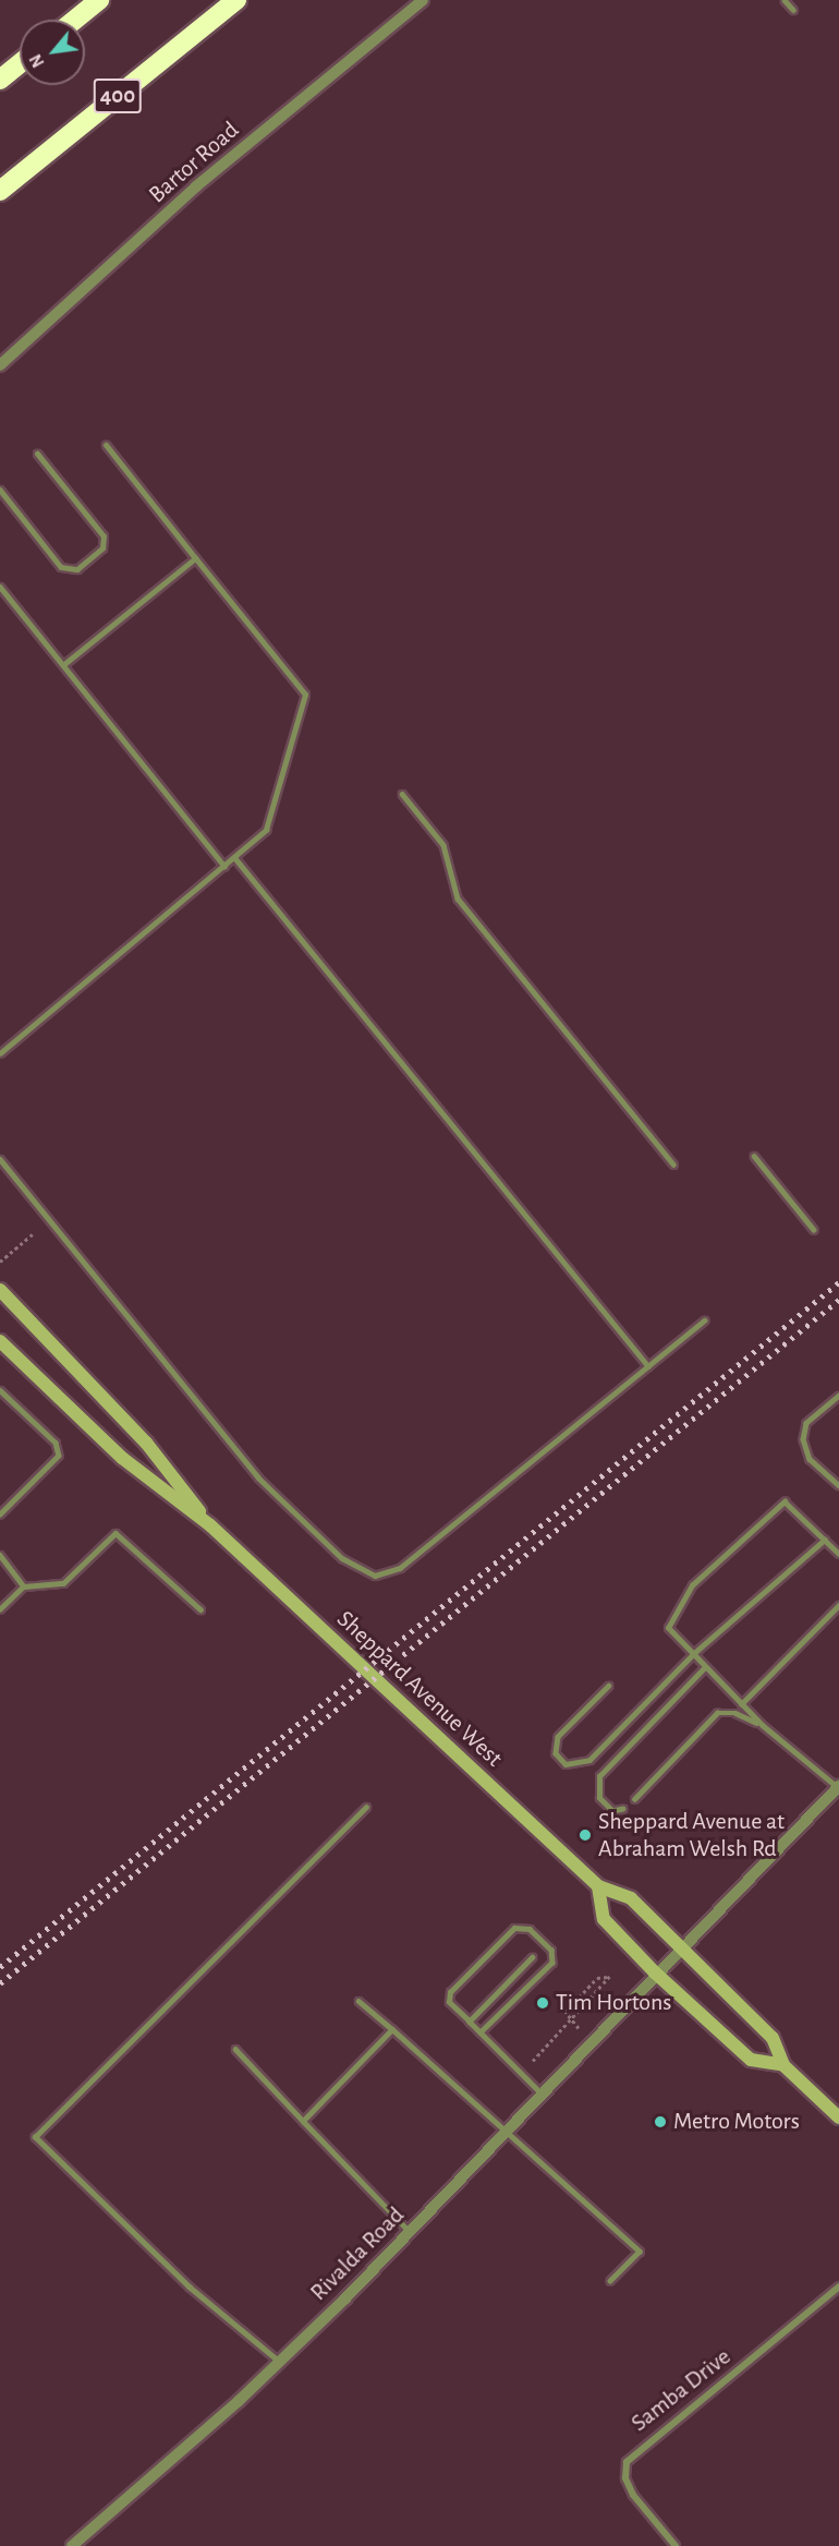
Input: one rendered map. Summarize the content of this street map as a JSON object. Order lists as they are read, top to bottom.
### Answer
{
  "streets": {
    "highway": ["400"],
    "main road": ["Sheppard Avenue West"],
    "street": ["Bartor Road", "Rivalda Road", "Samba Drive"]
  },
  "crossings": [
    ["Sheppard Avenue West", "Rivalda Road"]
  ],
  "places": ["Sheppard Avenue at Abraham Welsh Rd", "Tim Hortons", "Metro Motors"],
  "north": "bottom left"
}
